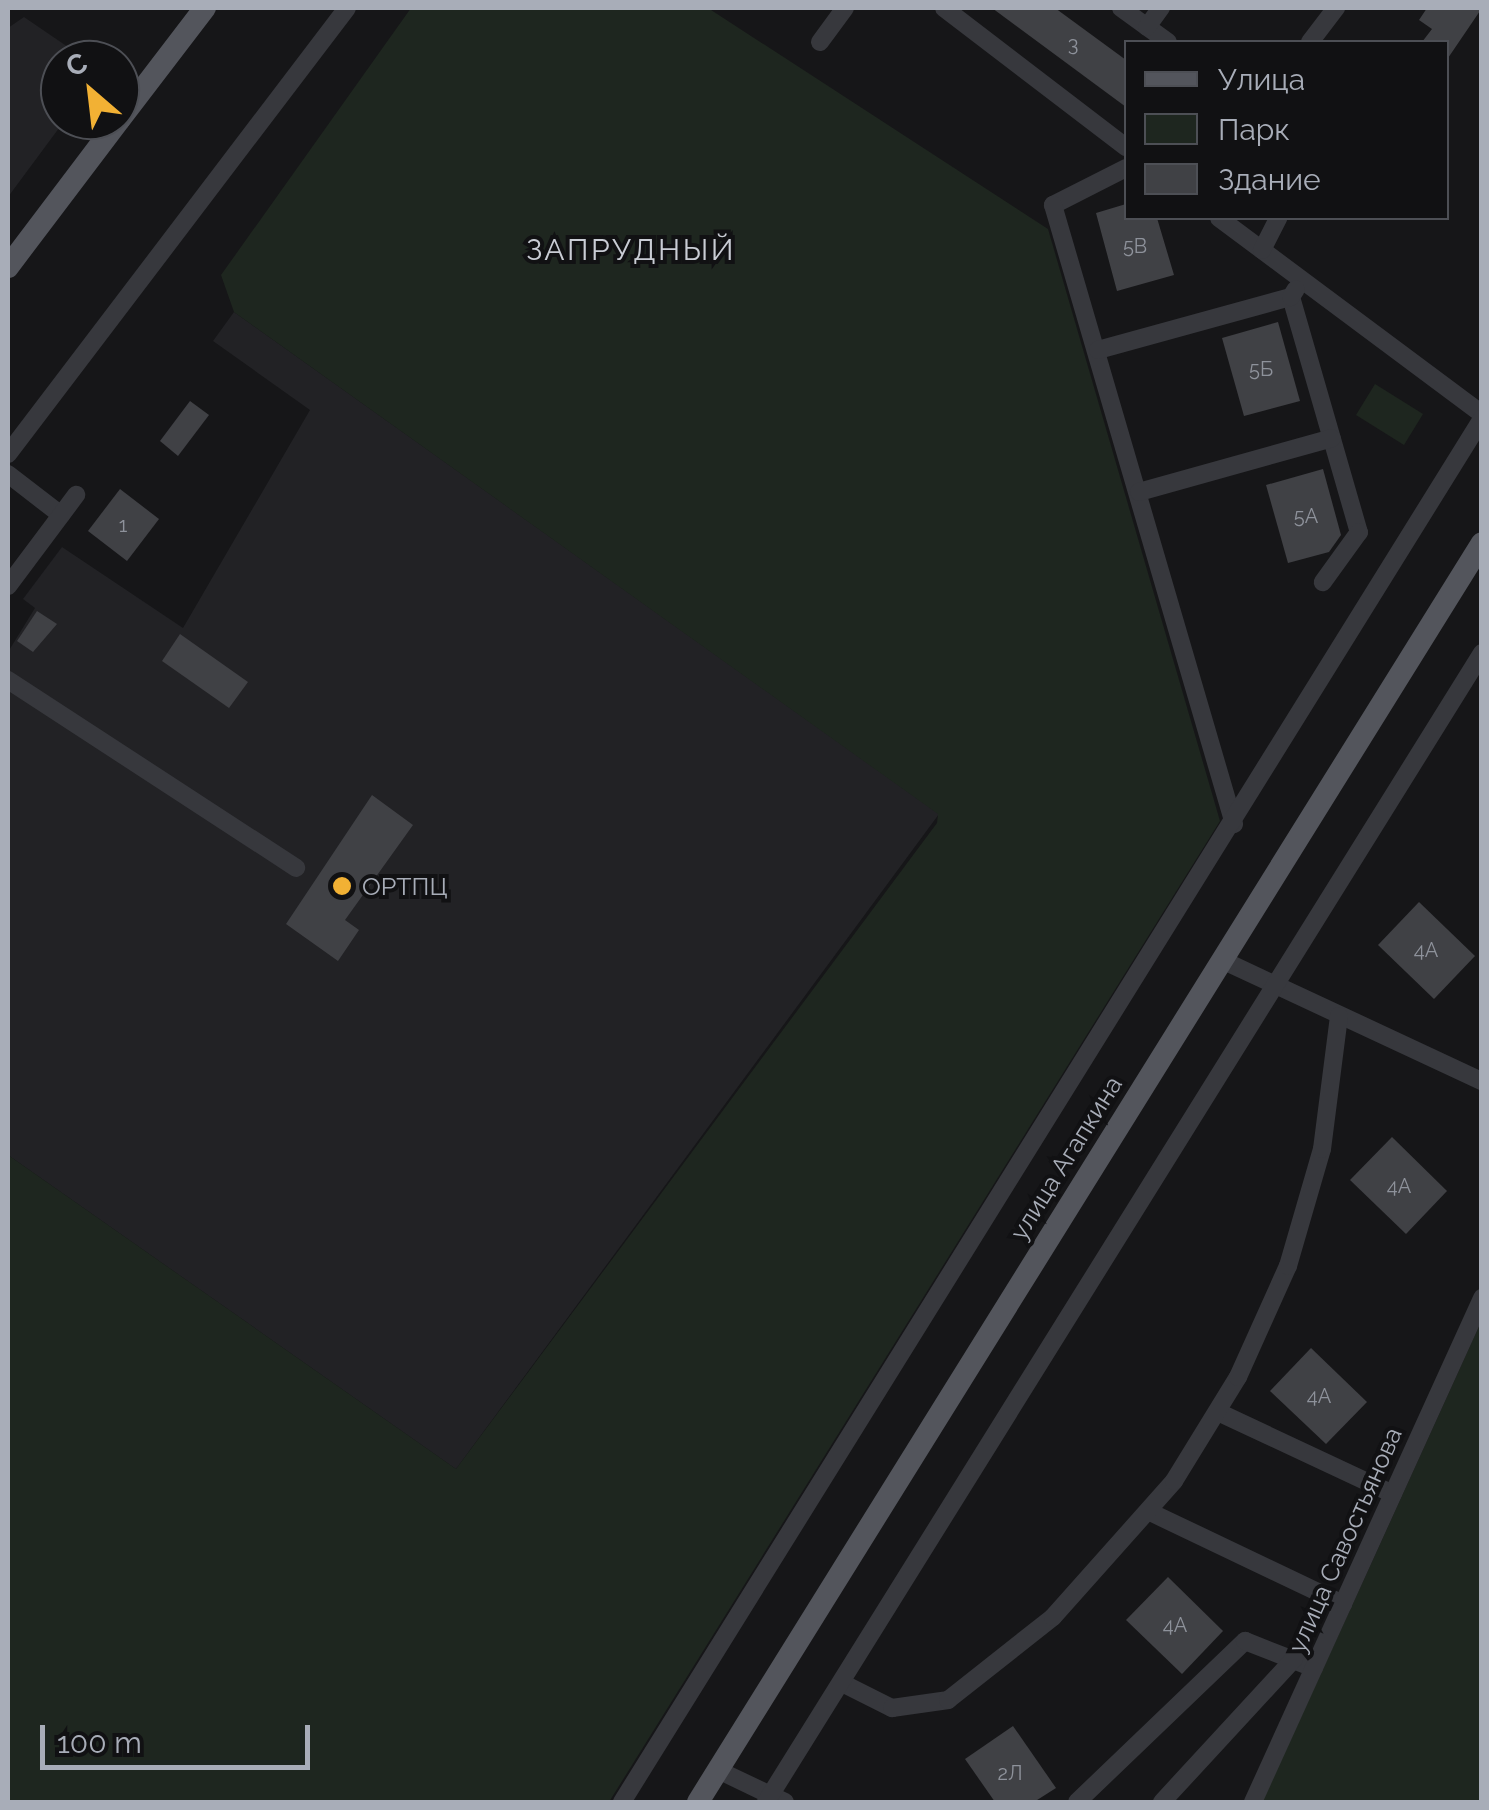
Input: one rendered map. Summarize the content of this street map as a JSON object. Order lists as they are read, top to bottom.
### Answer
{
  "streets": {
    "main road": ["улица Агапкина"],
    "street": ["улица Савостьянова"]
  },
  "districts": ["ЗАПРУДНЫЙ"],
  "places": ["ОРТПЦ"],
  "house_numbers": [
    "3",
    "5В",
    "5Б",
    "5А",
    "1",
    "4А",
    "4А",
    "4А",
    "4А",
    "2Л"
  ],
  "legend": ["Улица", "Парк", "Здание"],
  "scale_bar": "100 m",
  "north": "top left"
}
